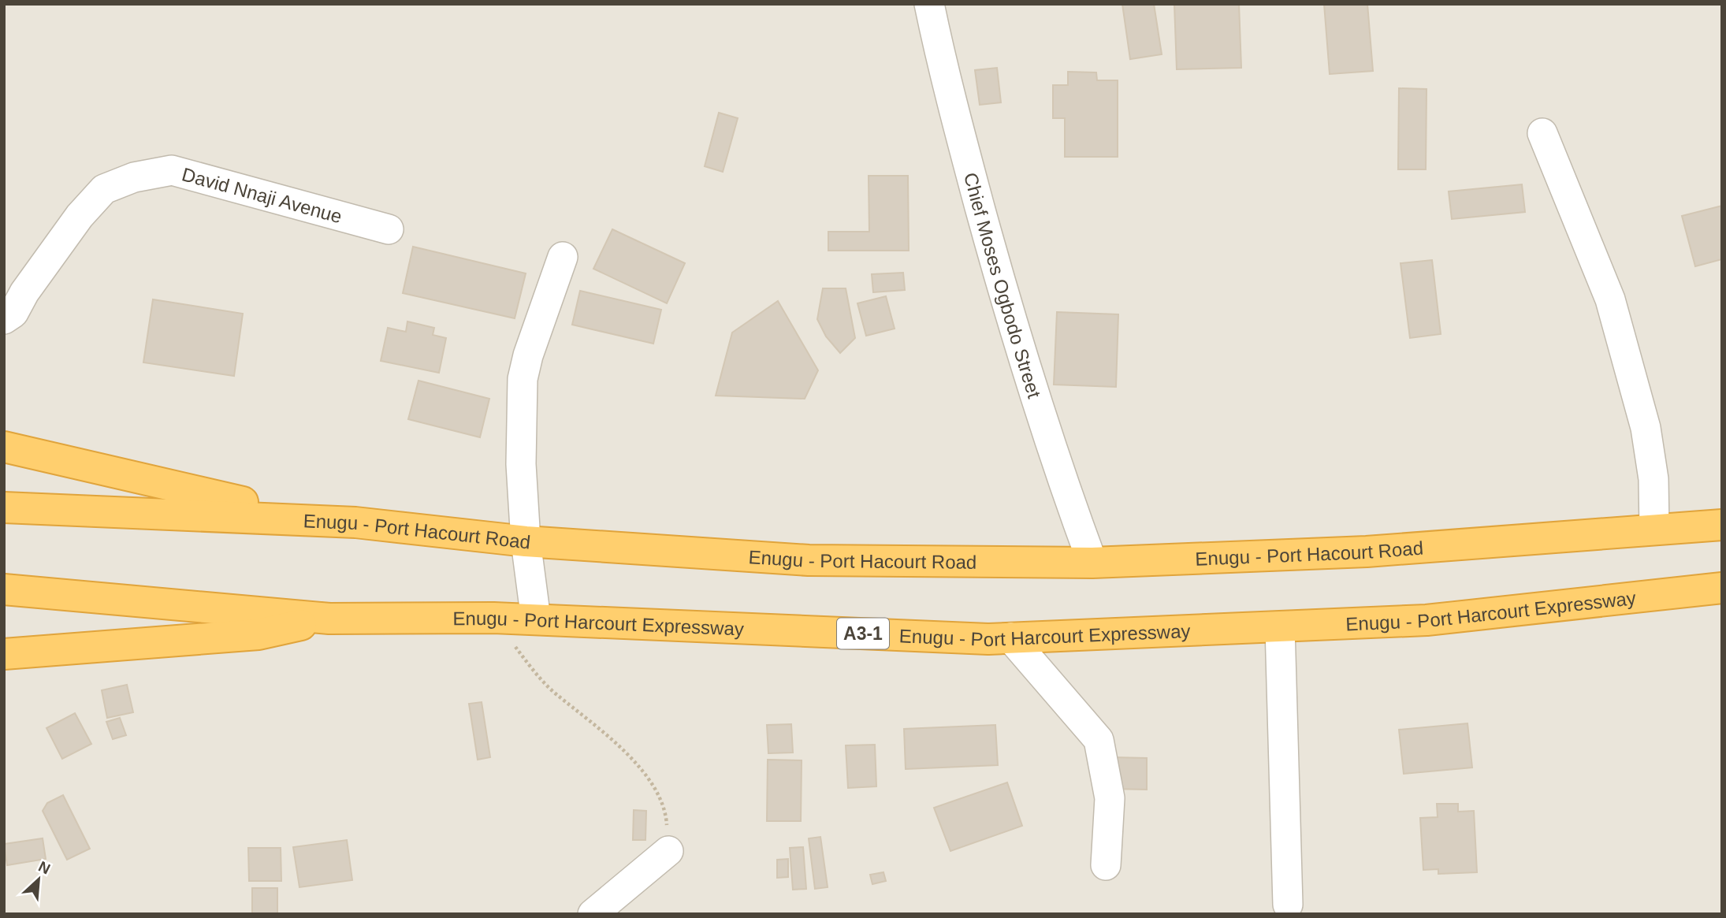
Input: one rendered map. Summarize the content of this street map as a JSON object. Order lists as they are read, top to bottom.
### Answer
{
  "streets": {
    "highway": ["Enugu - Port Hacourt Road", "Enugu - Port Harcourt Expressway", "A3-1"],
    "street": ["David Nnaji Avenue", "Chief Moses Ogbodo Street"]
  },
  "crossings": [
    ["Chief Moses Ogbodo Street", "Enugu - Port Hacourt Road"]
  ],
  "north": "top right"
}
